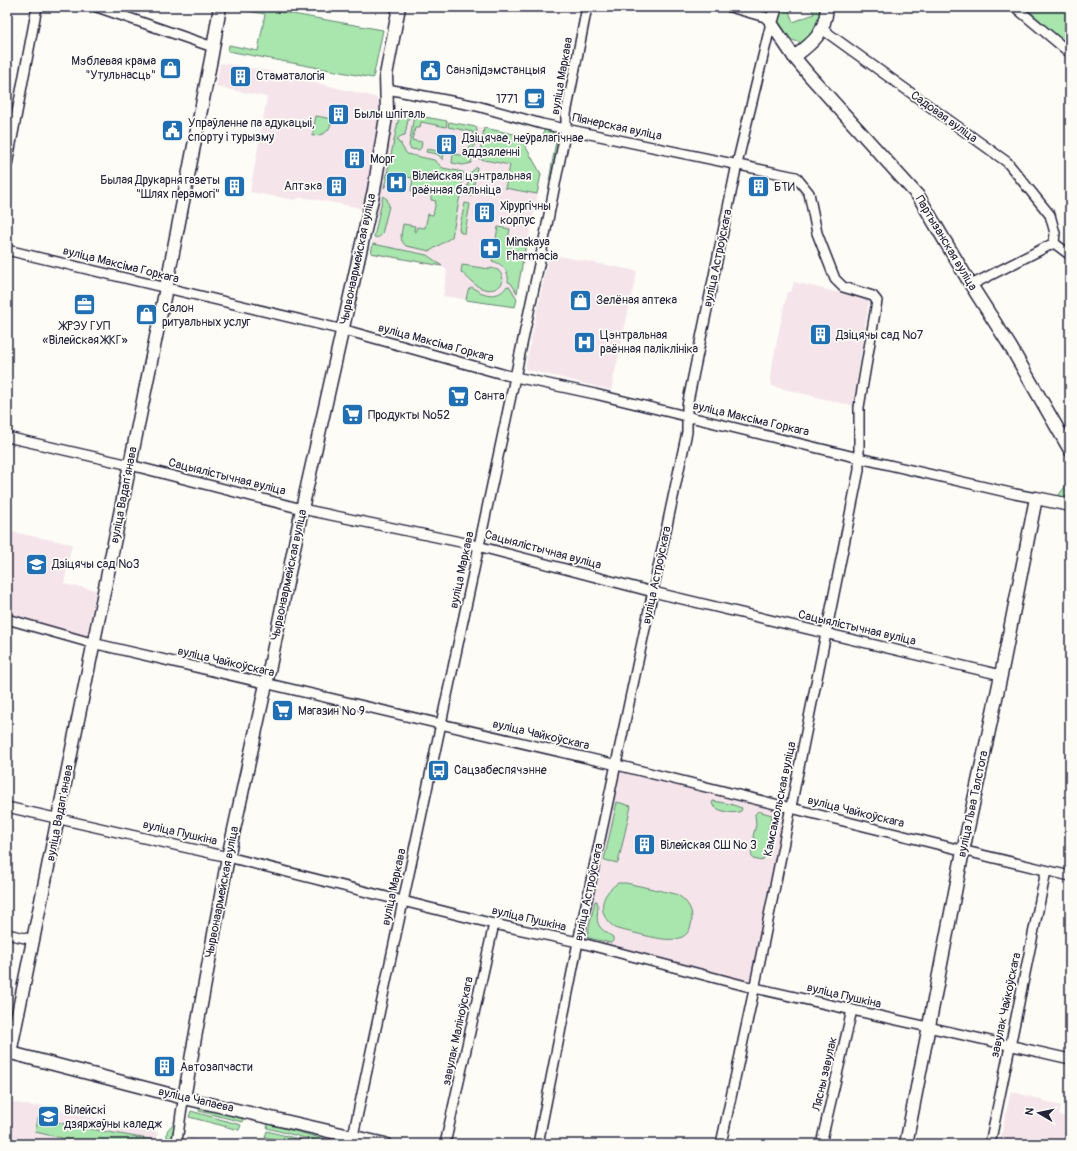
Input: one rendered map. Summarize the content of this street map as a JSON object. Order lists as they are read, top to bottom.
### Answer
{
  "streets": {
    "main road": [
      "Партызанская вуліца",
      "вуліца Астроўскага",
      "Чырвонаармейская вуліца",
      "вуліца Вадапʼянава",
      "вуліца Льва Талстога",
      "вуліца Чапаева"
    ],
    "street": [
      "вуліца Маркава",
      "Садовая вуліца",
      "Піянерская вуліца",
      "вуліца Максіма Горкага",
      "Сацыялістычная вуліца",
      "вуліца Чайкоўскага",
      "Камсамольская вуліца",
      "вуліца Пушкіна",
      "завулак Чайкоўскага",
      "завулак Маліноўскага",
      "Лясны завулак"
    ]
  },
  "crossings": [
    ["вуліца Маркава", "Піянерская вуліца"],
    ["вуліца Маркава", "вуліца Максіма Горкага"],
    ["вуліца Маркава", "Сацыялістычная вуліца"],
    ["вуліца Маркава", "вуліца Чайкоўскага"],
    ["вуліца Маркава", "вуліца Пушкіна"],
    ["вуліца Маркава", "вуліца Чапаева"],
    ["Піянерская вуліца", "вуліца Астроўскага"],
    ["Піянерская вуліца", "Чырвонаармейская вуліца"],
    ["Піянерская вуліца", "вуліца Максіма Горкага"],
    ["Піянерская вуліца", "Камсамольская вуліца"],
    ["Партызанская вуліца", "вуліца Астроўскага"],
    ["вуліца Астроўскага", "вуліца Максіма Горкага"],
    ["вуліца Астроўскага", "Сацыялістычная вуліца"],
    ["вуліца Астроўскага", "вуліца Чайкоўскага"],
    ["вуліца Астроўскага", "вуліца Пушкіна"],
    ["Чырвонаармейская вуліца", "вуліца Максіма Горкага"],
    ["Чырвонаармейская вуліца", "Сацыялістычная вуліца"],
    ["Чырвонаармейская вуліца", "вуліца Чайкоўскага"],
    ["Чырвонаармейская вуліца", "вуліца Пушкіна"],
    ["Чырвонаармейская вуліца", "вуліца Чапаева"],
    ["вуліца Максіма Горкага", "вуліца Вадапʼянава"],
    ["вуліца Максіма Горкага", "Камсамольская вуліца"],
    ["вуліца Максіма Горкага", "вуліца Льва Талстога"],
    ["Сацыялістычная вуліца", "вуліца Вадапʼянава"],
    ["Сацыялістычная вуліца", "Камсамольская вуліца"],
    ["Сацыялістычная вуліца", "вуліца Льва Талстога"],
    ["вуліца Вадапʼянава", "вуліца Чайкоўскага"],
    ["вуліца Вадапʼянава", "вуліца Пушкіна"],
    ["вуліца Вадапʼянава", "вуліца Чапаева"],
    ["вуліца Чайкоўскага", "Камсамольская вуліца"],
    ["вуліца Чайкоўскага", "вуліца Льва Талстога"],
    ["вуліца Чайкоўскага", "завулак Чайкоўскага"],
    ["Камсамольская вуліца", "вуліца Пушкіна"],
    ["вуліца Льва Талстога", "вуліца Пушкіна"],
    ["вуліца Пушкіна", "завулак Чайкоўскага"],
    ["вуліца Пушкіна", "завулак Маліноўскага"],
    ["вуліца Пушкіна", "Лясны завулак"]
  ],
  "places": {
    "shop": ["Мэблевая крама \"Утульнасць\"", "Зелёная аптека", "Салон ритуальных услуг"],
    "public building": ["Санэпідэмстанцыя", "Упраўленне па адукацыі, спорту і турызму"],
    "building": [
      "Стаматалогія",
      "Былы шпіталь",
      "Дзіцячае, неўралагічнае аддзяленні",
      "Морг",
      "Аптэка",
      "Былая Друкарня газеты \"Шлях перамогі\"",
      "БТИ",
      "Хірургічны корпус",
      "Дзіцячы сад №7",
      "Вілейская СШ № 3",
      "Автозапчасти"
    ],
    "cafe": ["1771"],
    "hospital": ["Вілейская цэнтральная раённая бальніца", "Цэнтральная раённая паліклініка"],
    "pharmacy": ["Minskaya Pharmacia"],
    "office": ["ЖРЭУ ГУП «Вілейская ЖКГ»"],
    "supermarket": ["Санта", "Продукты №52", "Магазин № 9"],
    "school or university": ["Дзіцячы сад №3", "Вілейскі дзяржаўны каледж"],
    "bus stop": ["Сацзабеспячэнне"]
  },
  "north": "left"
}
